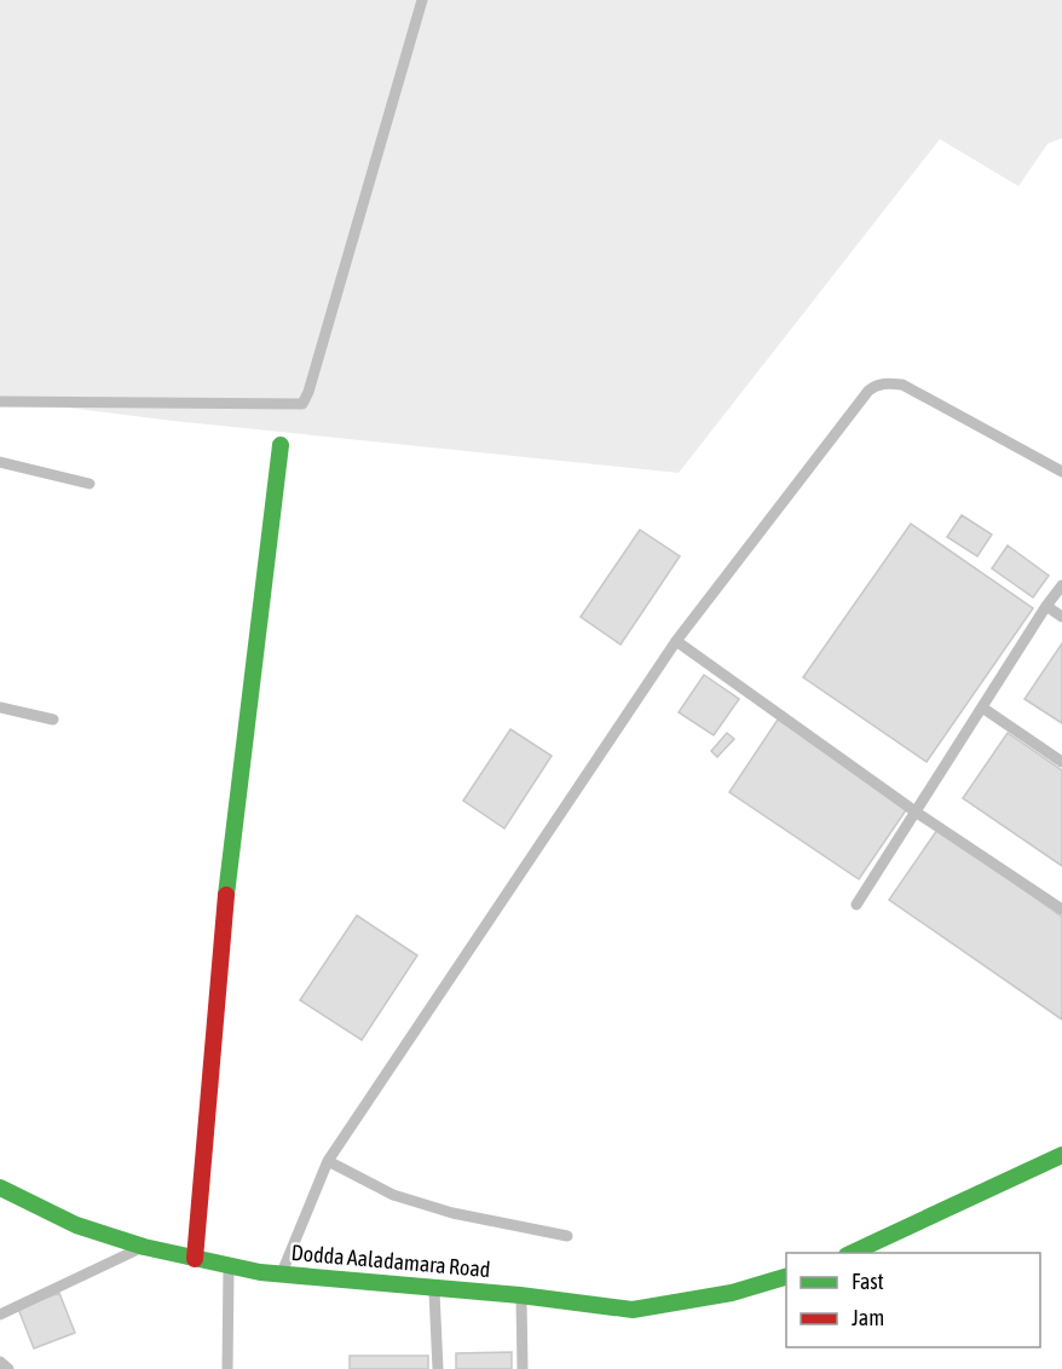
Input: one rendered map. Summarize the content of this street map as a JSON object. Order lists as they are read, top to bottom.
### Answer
{
  "streets": {
    "main road": ["Dodda Aaladamara Road"]
  },
  "legend": ["Fast", "Jam"]
}
